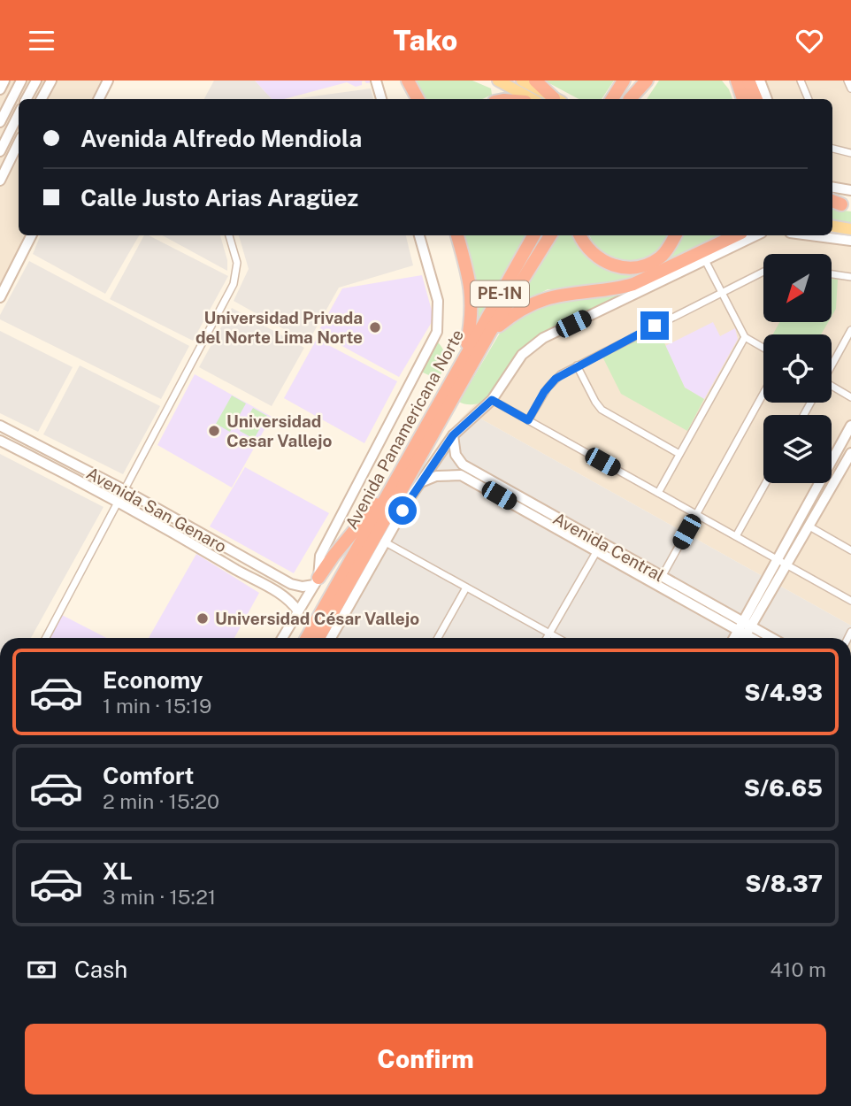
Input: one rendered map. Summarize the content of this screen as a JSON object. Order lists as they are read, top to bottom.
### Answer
{
  "streets": {
    "highway": ["PE-1N", "Avenida Panamericana Norte"],
    "main road": ["Avenida San Genaro", "Avenida Central"]
  },
  "places": ["Universidad Privada del Norte Lima Norte", "Universidad Cesar Vallejo", "Universidad César Vallejo"],
  "north": "bottom left",
  "page": {
    "header": "Tako",
    "banner": ["Avenida Alfredo Mendiola", "Calle Justo Arias Aragüez"],
    "list": [
      {
        "name": "Economy",
        "note": "1 min · 15:19",
        "value": "S/4.93"
      },
      {
        "name": "Comfort",
        "note": "2 min · 15:20",
        "value": "S/6.65"
      },
      {
        "name": "XL",
        "note": "3 min · 15:21",
        "value": "S/8.37"
      }
    ],
    "pay": ["Cash", "410 m"],
    "buttons": "Confirm"
  }
}
